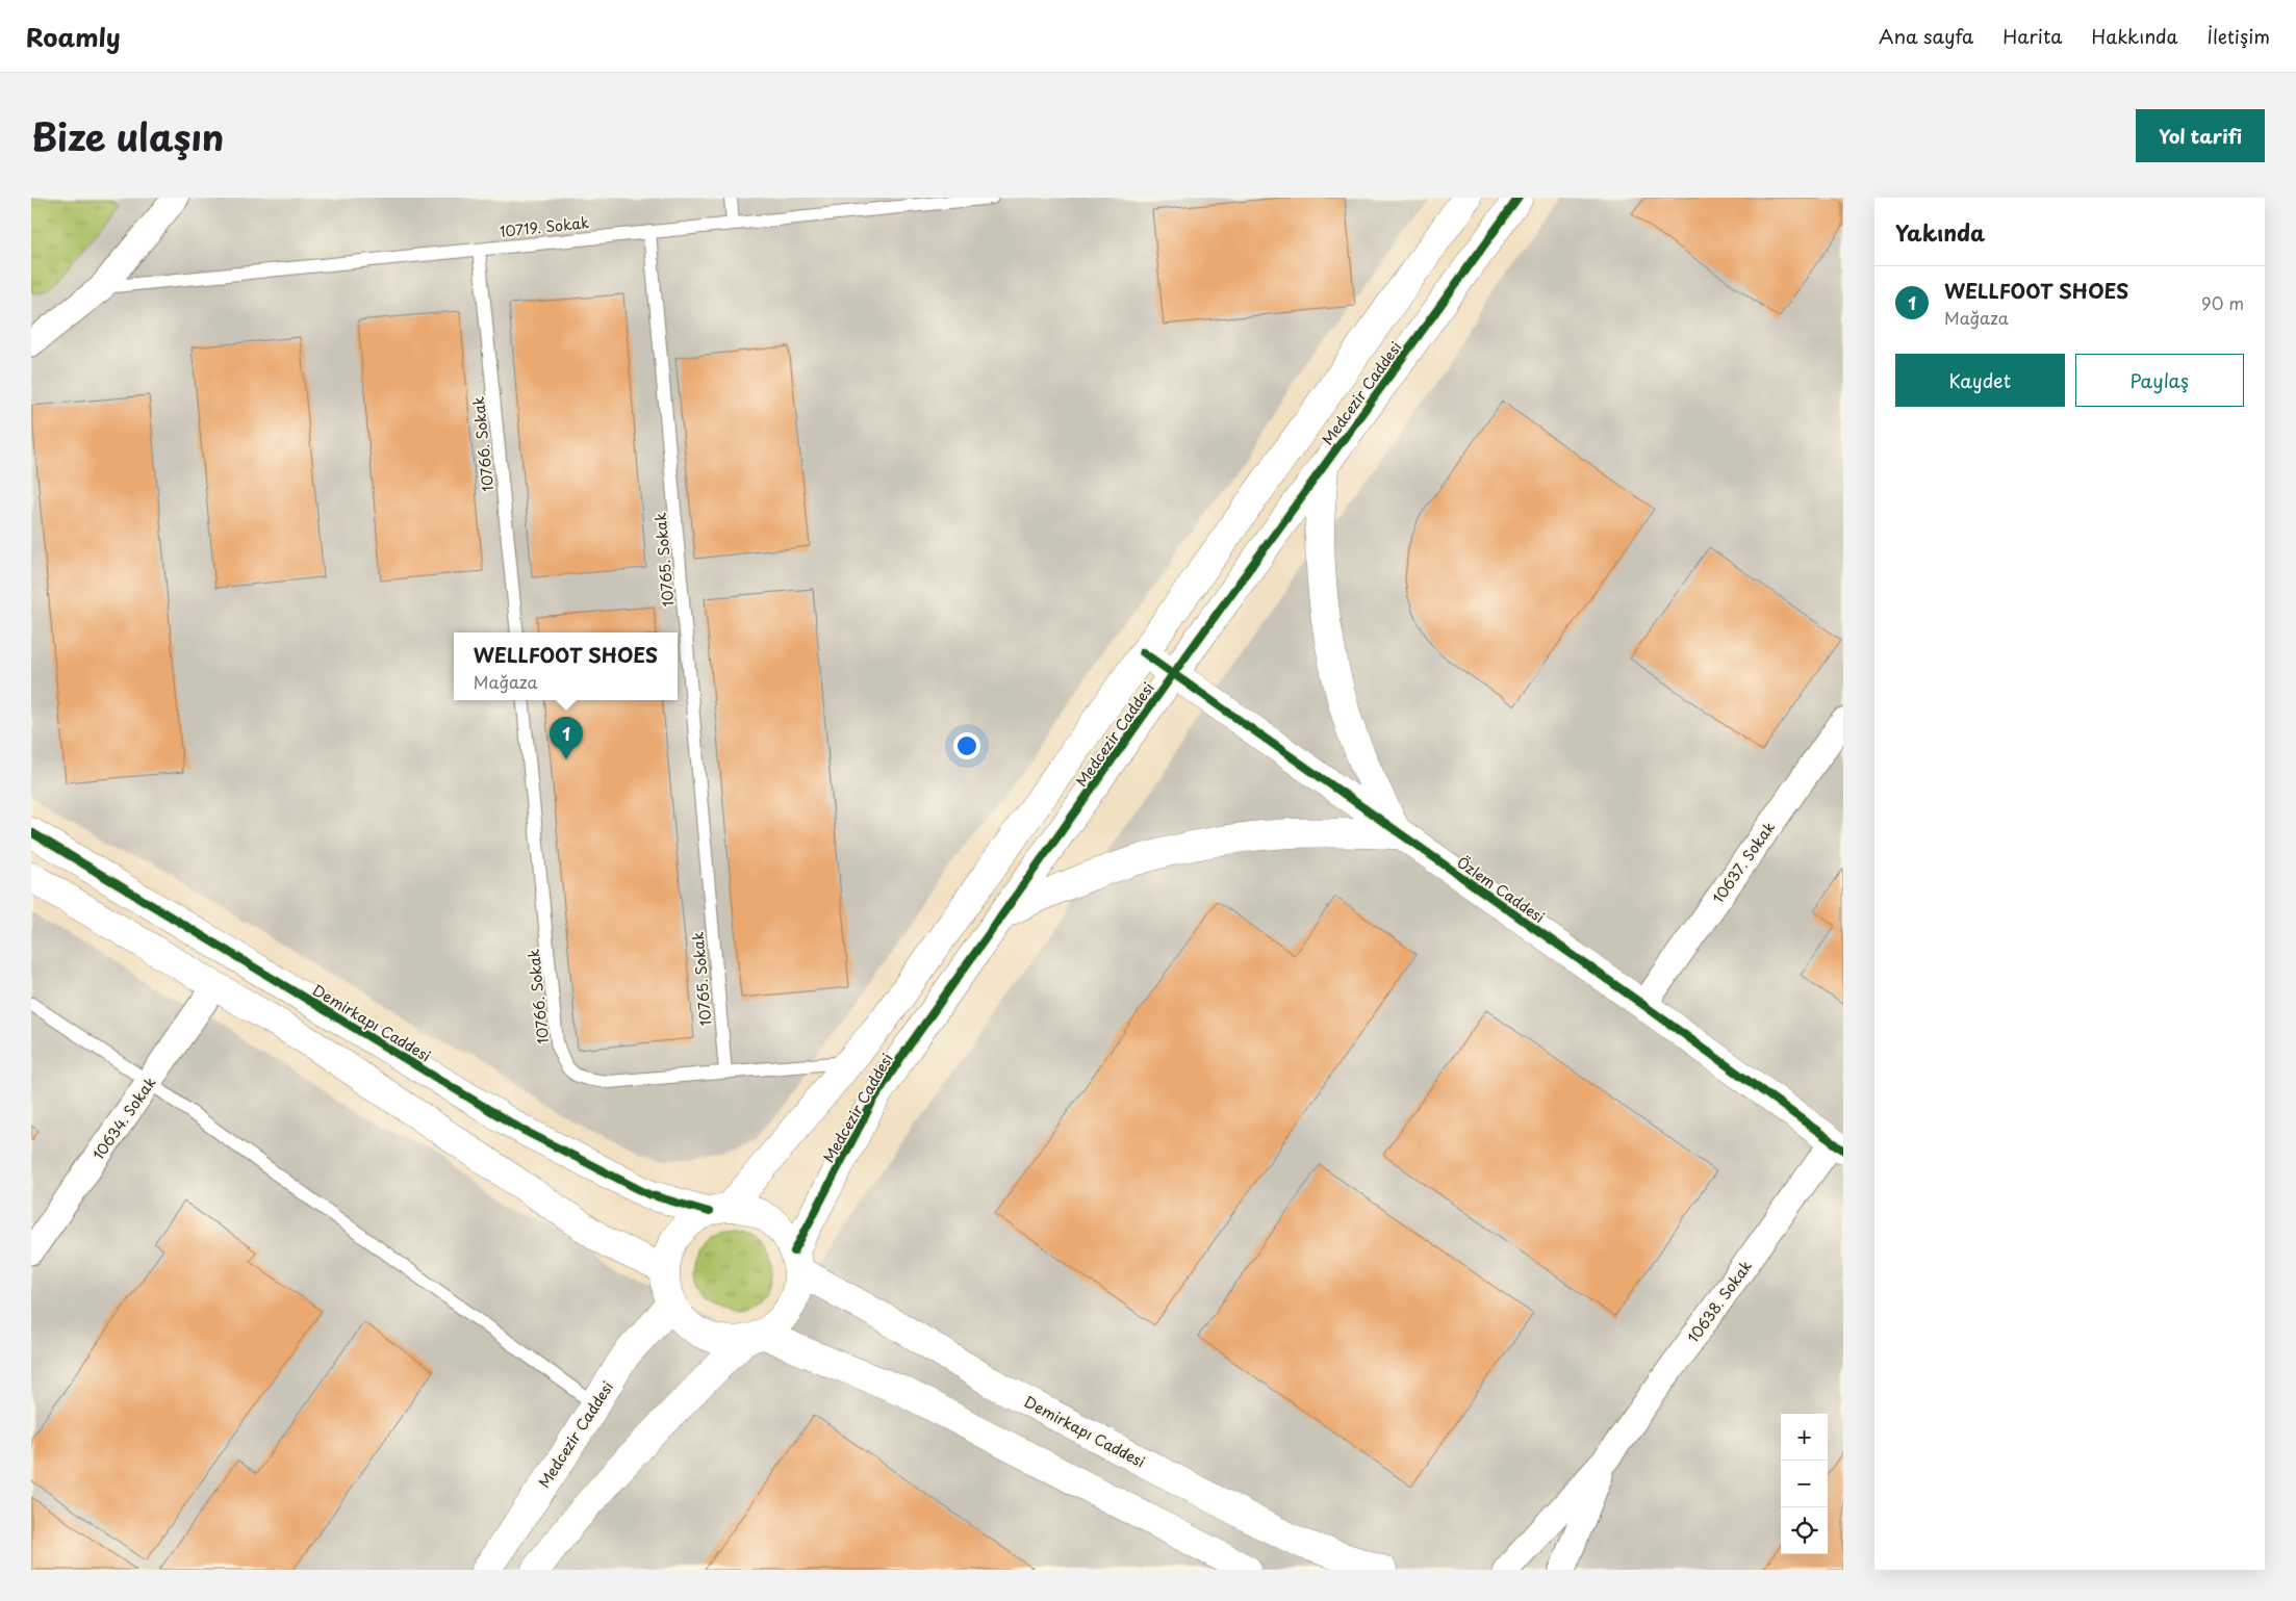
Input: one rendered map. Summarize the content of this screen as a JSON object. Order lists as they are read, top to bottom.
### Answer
{
  "streets": {
    "street": [
      "Medcezir Caddesi",
      "10637. Sokak",
      "Özlem Caddesi",
      "Demirkapı Caddesi",
      "10634. Sokak",
      "10638. Sokak"
    ],
    "lane": ["10719. Sokak", "10766. Sokak", "10765. Sokak"]
  },
  "crossings": [
    ["10719. Sokak", "10766. Sokak"],
    ["10719. Sokak", "10765. Sokak"],
    ["Medcezir Caddesi", "10766. Sokak"],
    ["Medcezir Caddesi", "Özlem Caddesi"],
    ["Medcezir Caddesi", "Demirkapı Caddesi"],
    ["10766. Sokak", "10765. Sokak"],
    ["10637. Sokak", "Özlem Caddesi"],
    ["Özlem Caddesi", "10638. Sokak"]
  ],
  "page": {
    "header": "Roamly",
    "nav": [
      "Ana sayfa",
      "Harita",
      "Hakkında",
      "İletişim"
    ],
    "title": "Bize ulaşın",
    "buttons": [
      "Yol tarifi",
      ["Kaydet", "Paylaş"]
    ],
    "heading": "Yakında",
    "list": [
      {
        "mark": "1",
        "name": "WELLFOOT SHOES",
        "note": "Mağaza",
        "value": "90 m"
      }
    ],
    "popup": ["WELLFOOT SHOES", "Mağaza"],
    "pins": "1",
    "map_buttons": ["+", "−"]
  }
}
